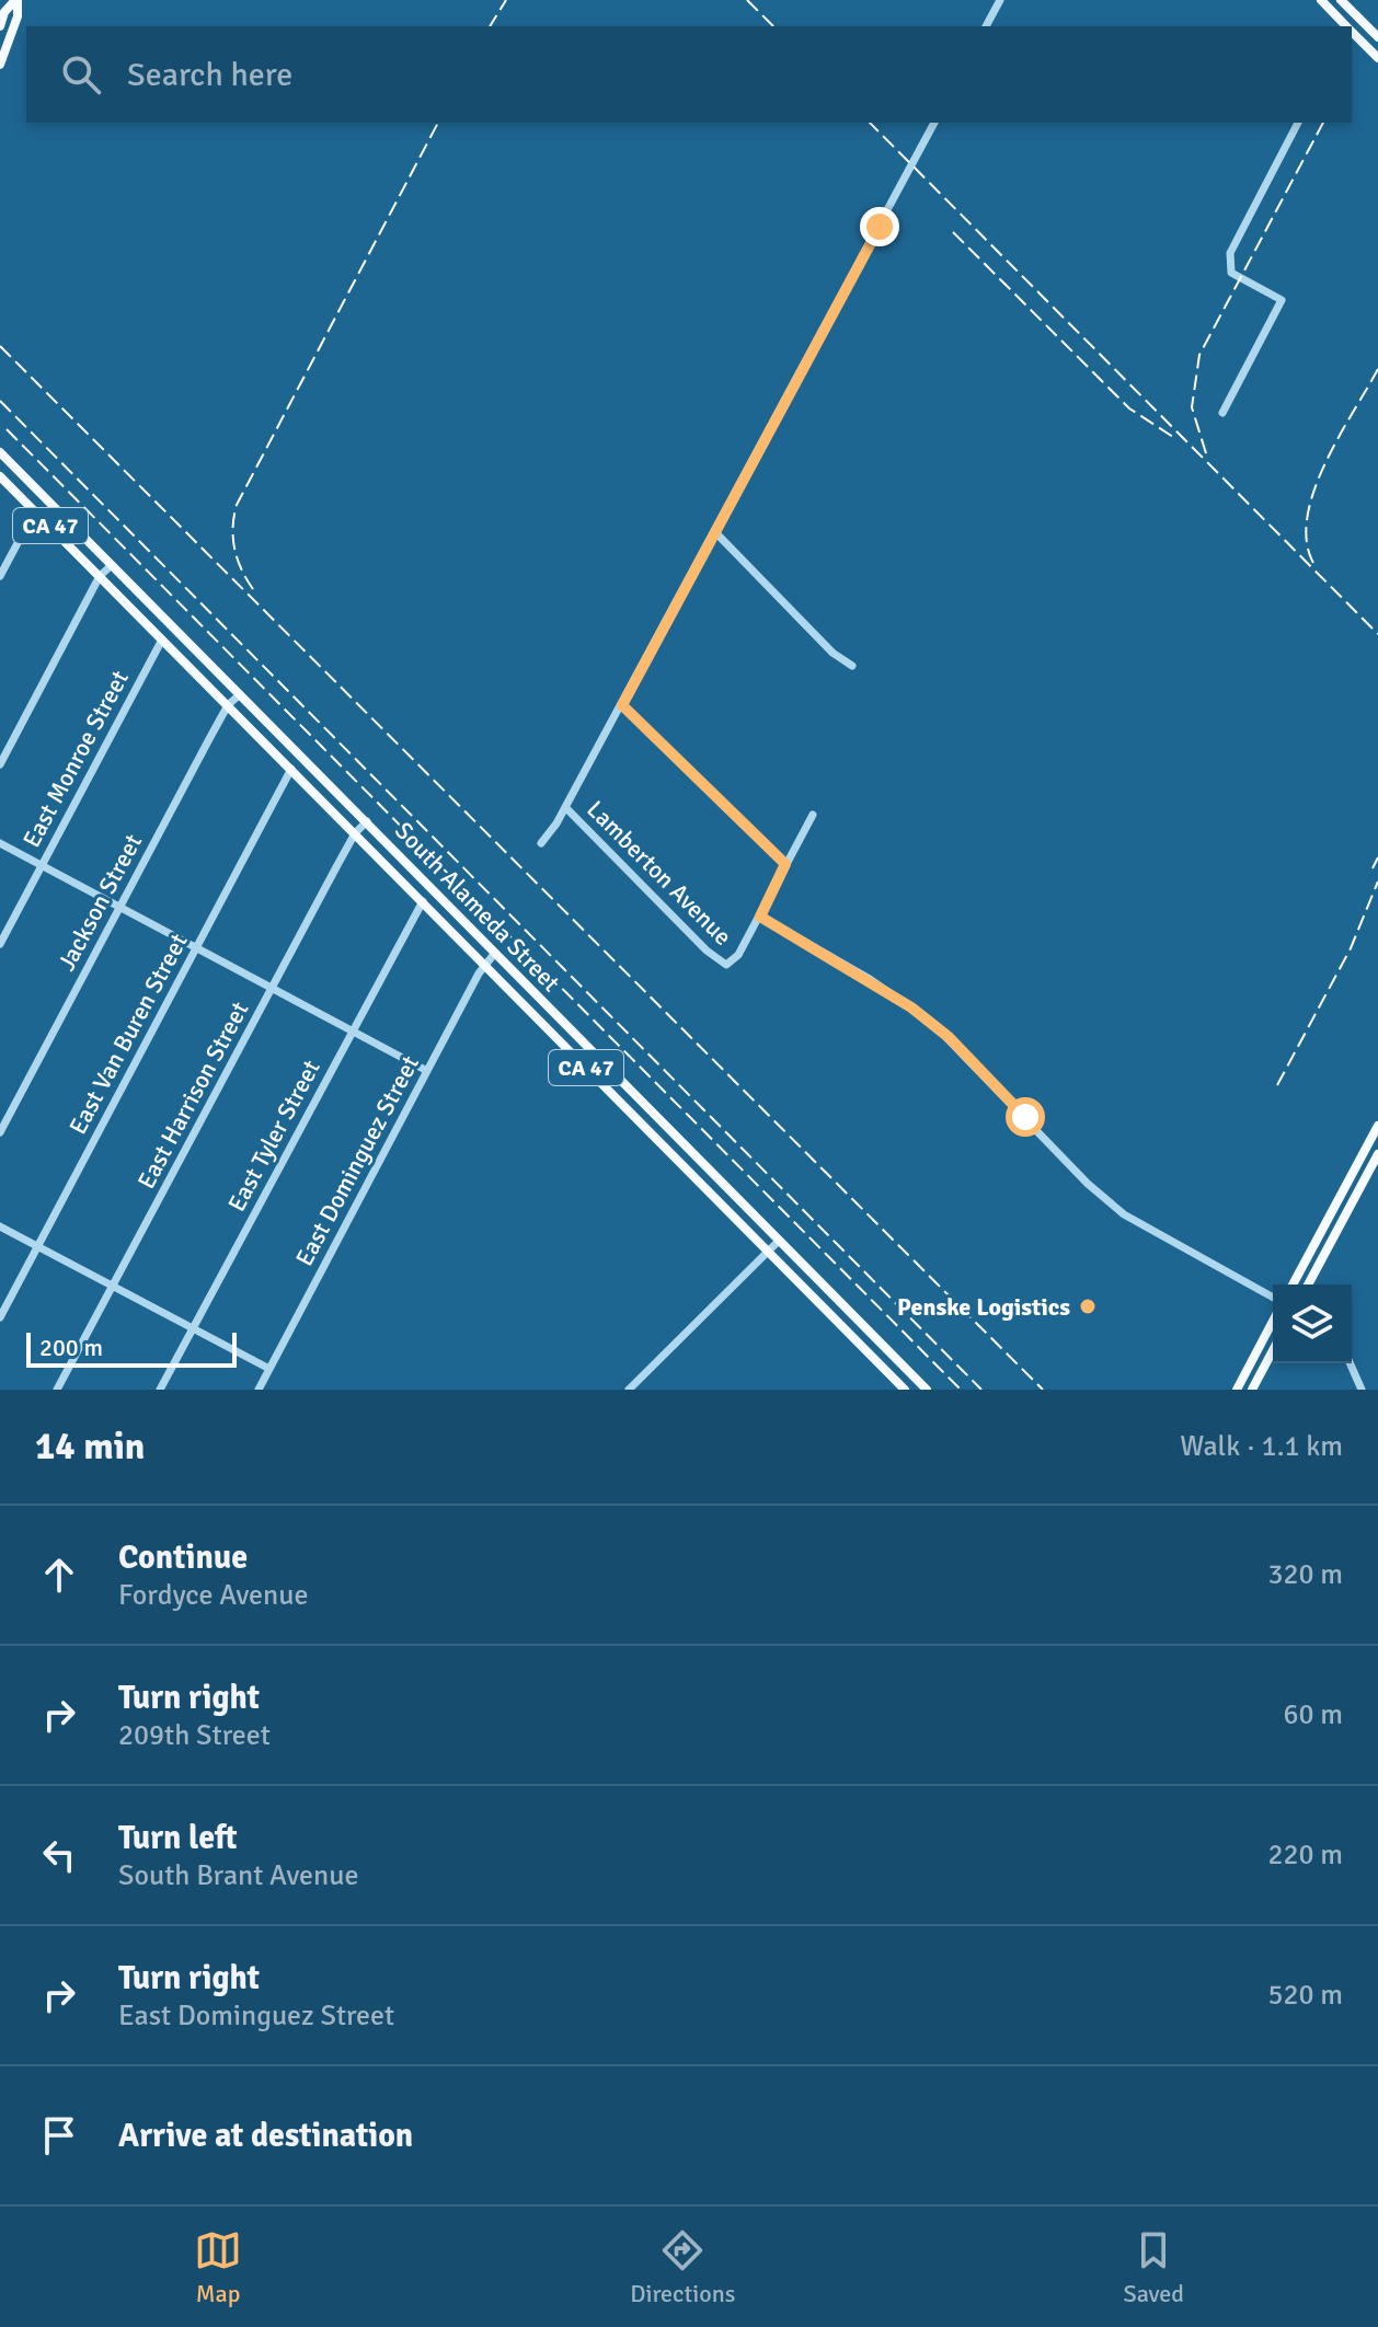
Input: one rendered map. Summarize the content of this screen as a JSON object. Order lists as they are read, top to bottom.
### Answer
{
  "streets": {
    "main road": ["CA 47", "South Alameda Street"],
    "street": [
      "East Monroe Street",
      "Lamberton Avenue",
      "Jackson Street",
      "East Van Buren Street",
      "East Harrison Street",
      "East Tyler Street",
      "East Dominguez Street"
    ]
  },
  "crossings": [
    ["East Monroe Street", "South Alameda Street"],
    ["Jackson Street", "South Alameda Street"],
    ["South Alameda Street", "East Van Buren Street"],
    ["South Alameda Street", "East Harrison Street"],
    ["South Alameda Street", "East Tyler Street"],
    ["South Alameda Street", "East Dominguez Street"]
  ],
  "places": ["Penske Logistics"],
  "scale_bar": "200 m",
  "page": {
    "search": "Search here",
    "scale": "200 m",
    "heading": ["14 min", "Walk · 1.1 km"],
    "list": [
      ["Continue", "Fordyce Avenue", "320 m"],
      ["Turn right", "209th Street", "60 m"],
      ["Turn left", "South Brant Avenue", "220 m"],
      ["Turn right", "East Dominguez Street", "520 m"],
      "Arrive at destination"
    ],
    "nav": ["Map", "Directions", "Saved"]
  }
}
